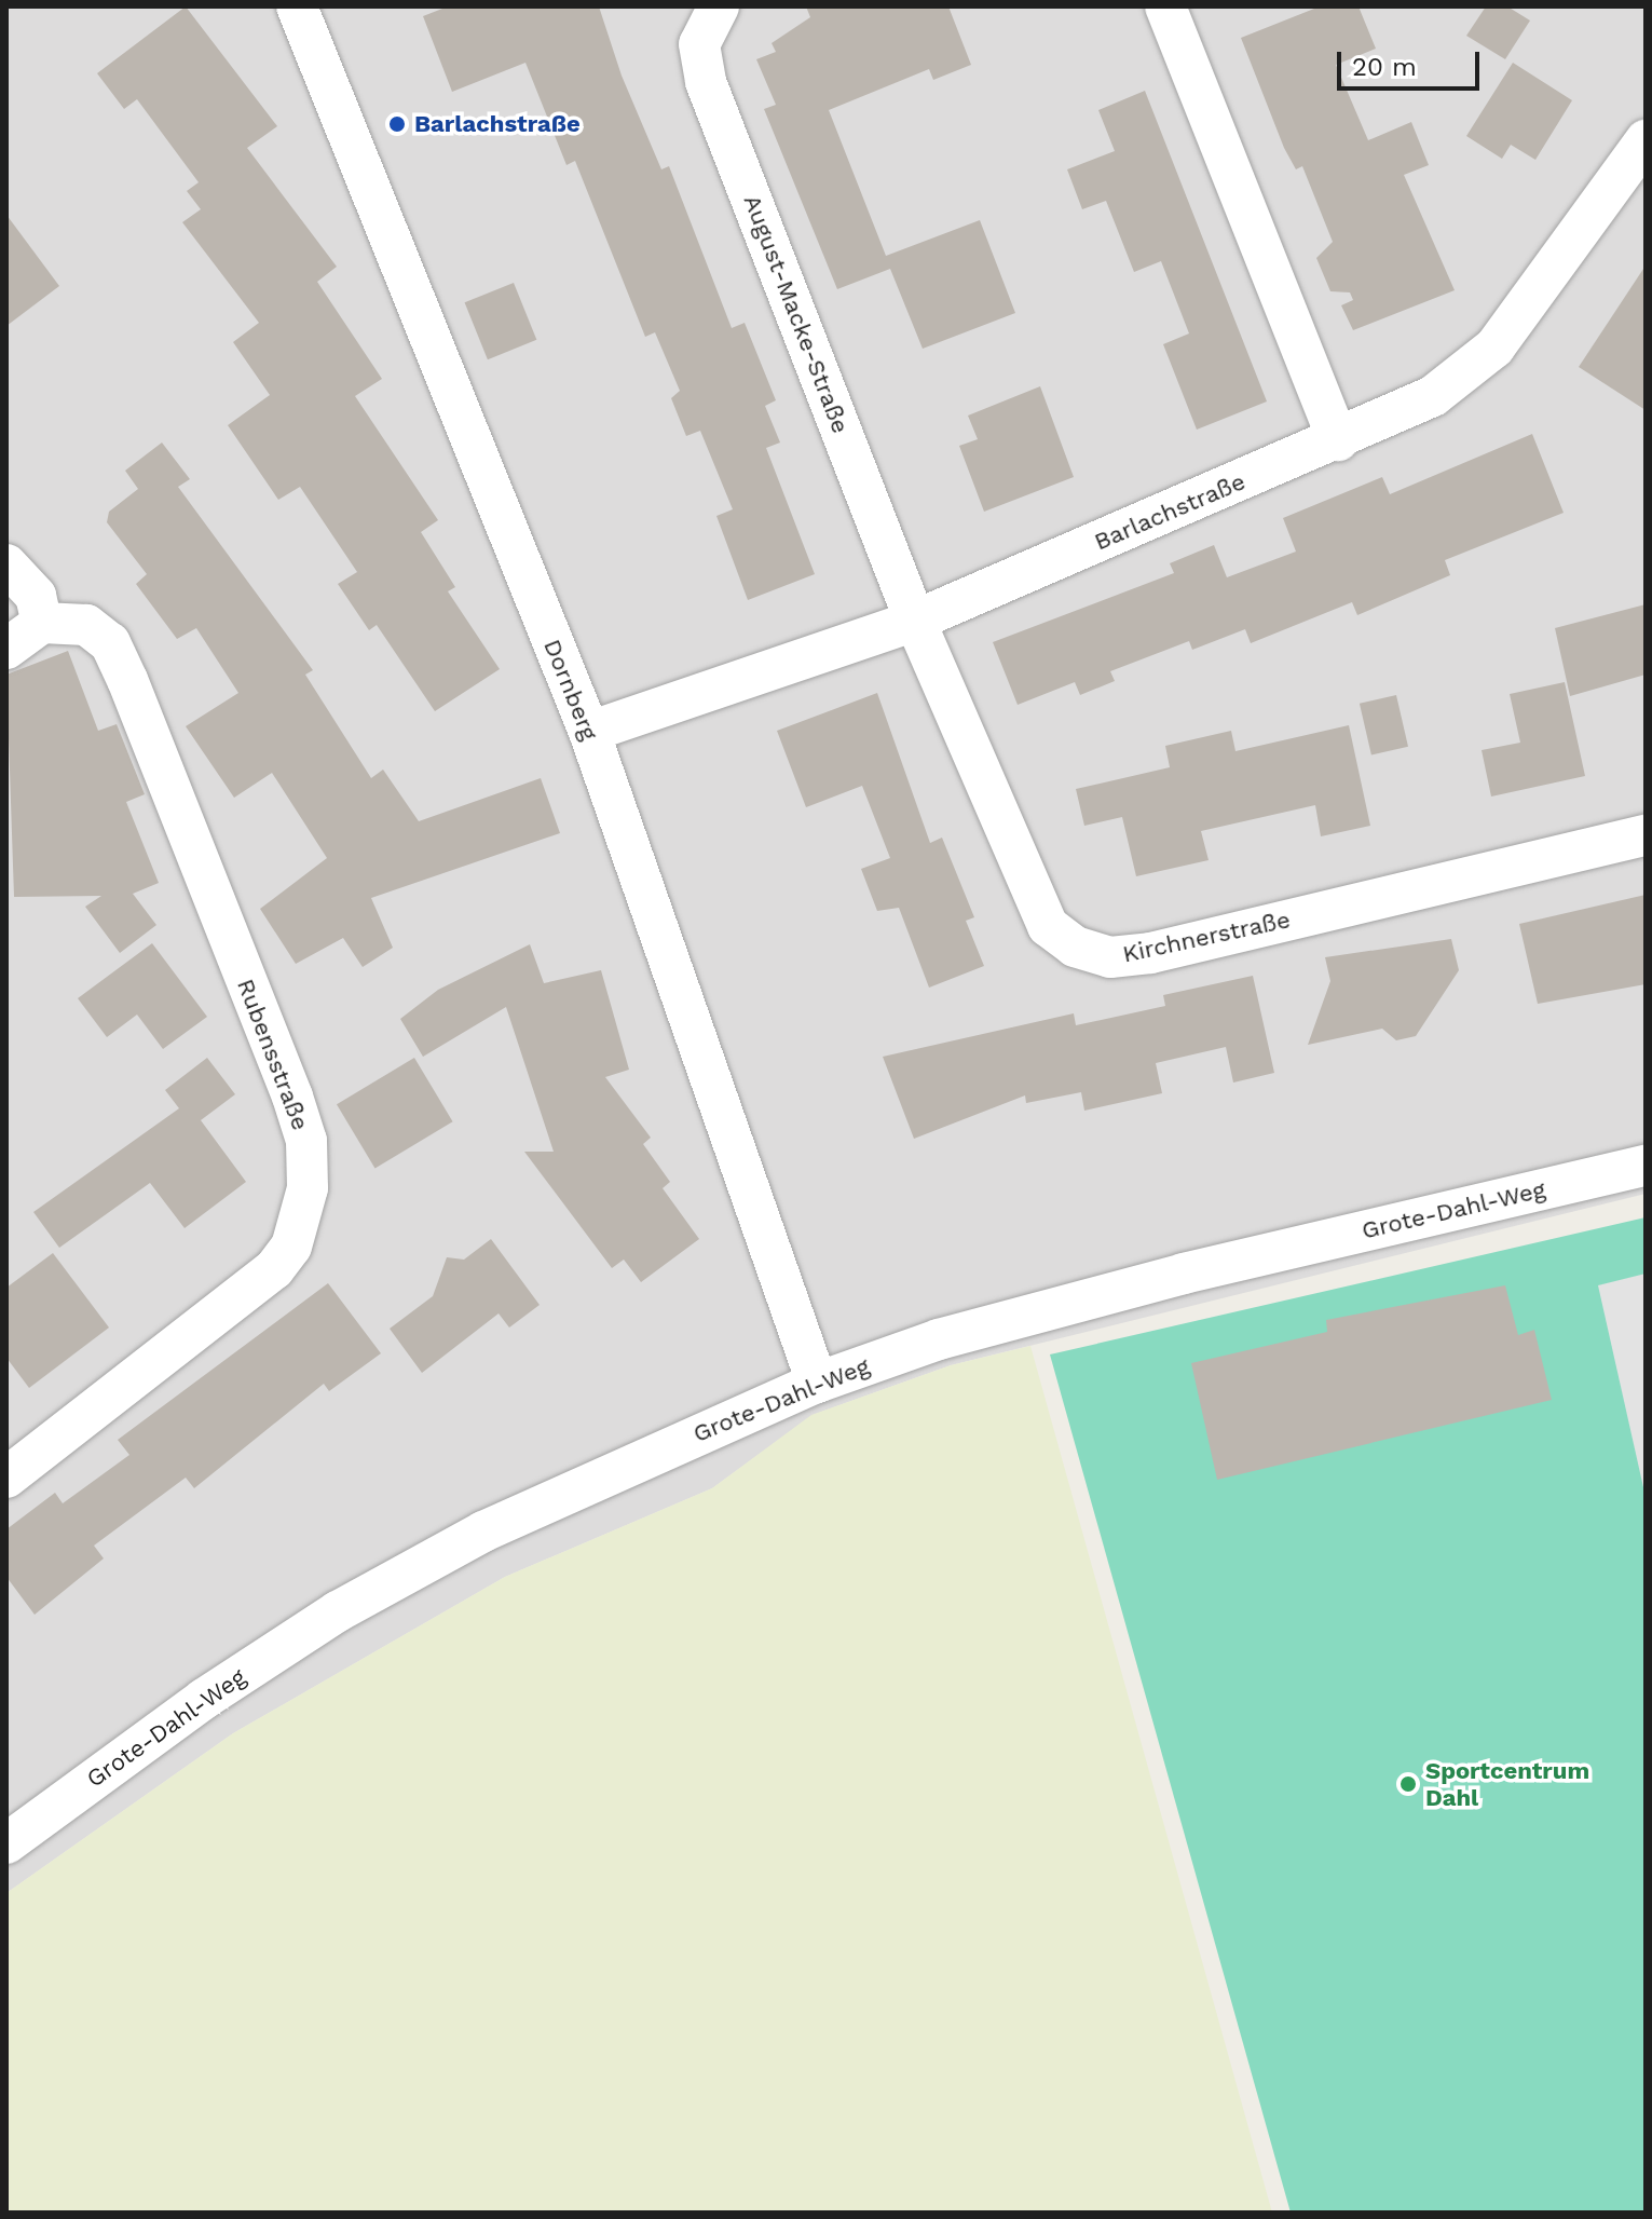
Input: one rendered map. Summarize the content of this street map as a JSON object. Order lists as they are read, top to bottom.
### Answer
{
  "streets": {
    "street": [
      "August-Macke-Straße",
      "Barlachstraße",
      "Dornberg",
      "Kirchnerstraße",
      "Rubensstraße",
      "Grote-Dahl-Weg"
    ]
  },
  "crossings": [
    ["August-Macke-Straße", "Barlachstraße"],
    ["August-Macke-Straße", "Kirchnerstraße"],
    ["Barlachstraße", "Dornberg"],
    ["Barlachstraße", "Kirchnerstraße"],
    ["Dornberg", "Grote-Dahl-Weg"]
  ],
  "places": ["Barlachstraße", "Sportcentrum Dahl"],
  "scale_bar": "20 m"
}
